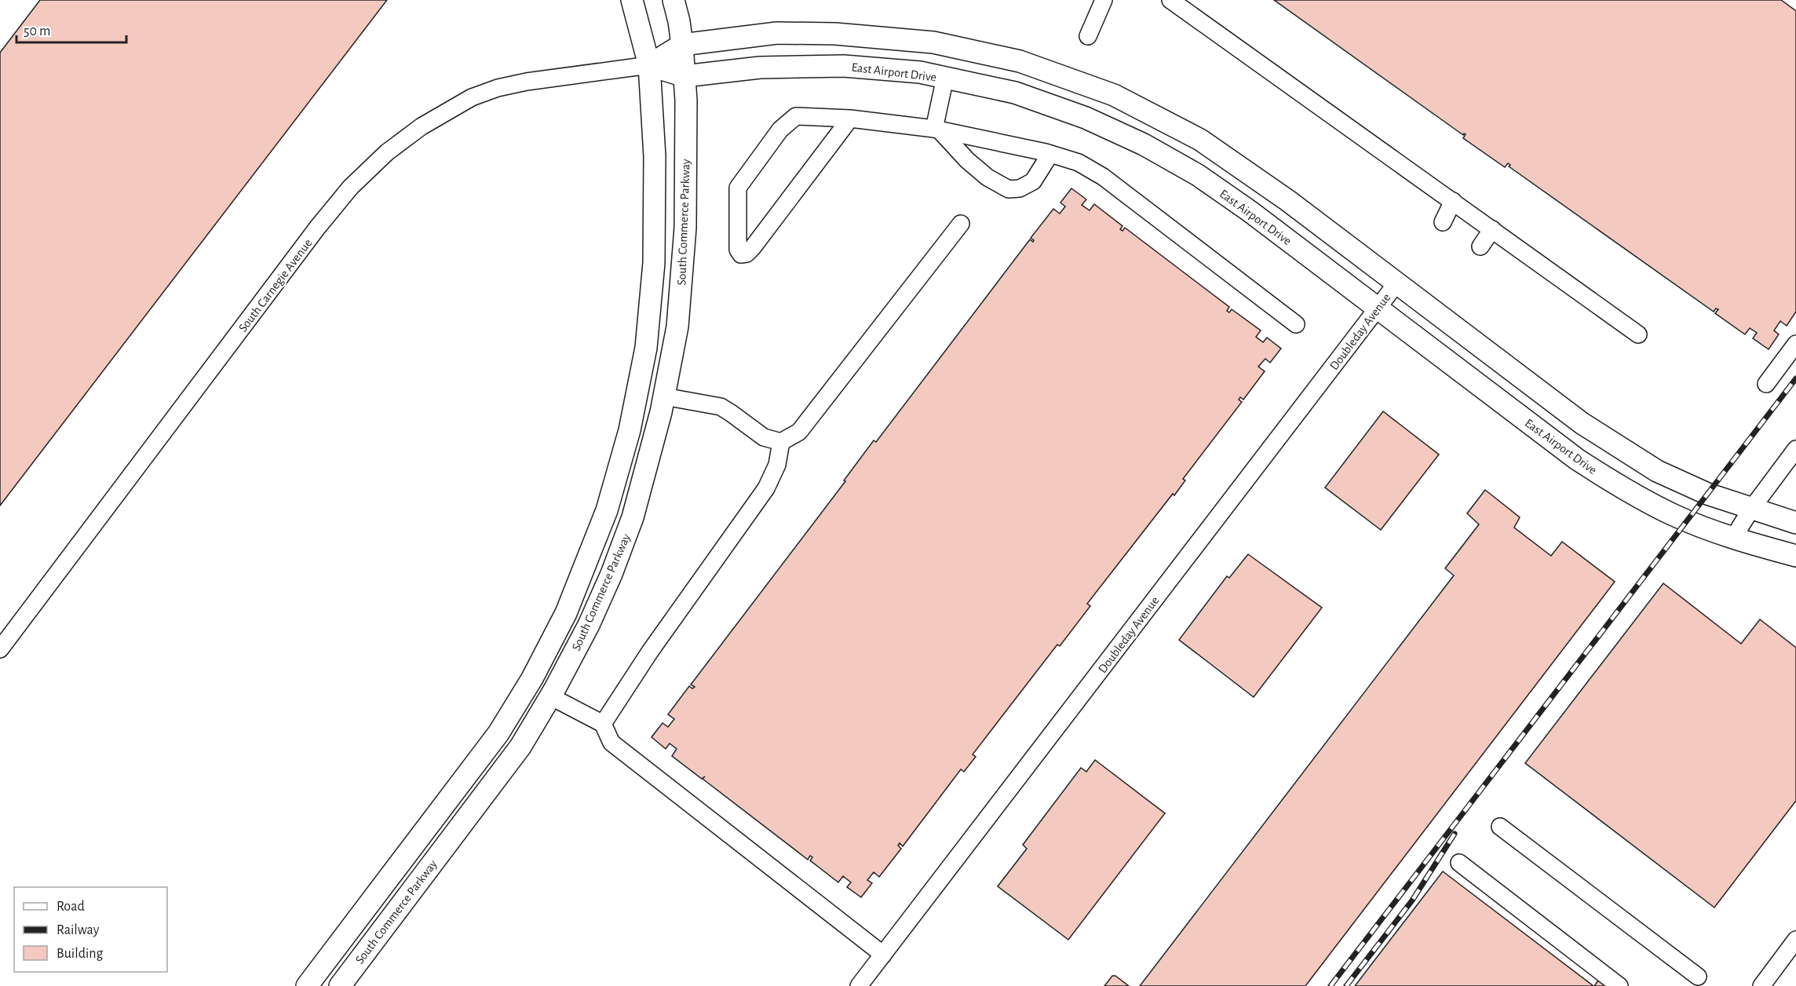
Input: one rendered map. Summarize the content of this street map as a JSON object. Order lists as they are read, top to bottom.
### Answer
{
  "streets": {
    "main road": ["East Airport Drive", "South Commerce Parkway"],
    "street": ["South Carnegie Avenue", "Doubleday Avenue"]
  },
  "crossings": [
    ["East Airport Drive", "South Commerce Parkway"],
    ["East Airport Drive", "South Carnegie Avenue"],
    ["East Airport Drive", "Doubleday Avenue"],
    ["South Commerce Parkway", "South Carnegie Avenue"]
  ],
  "legend": ["Road", "Railway", "Building"],
  "scale_bar": "50 m"
}
